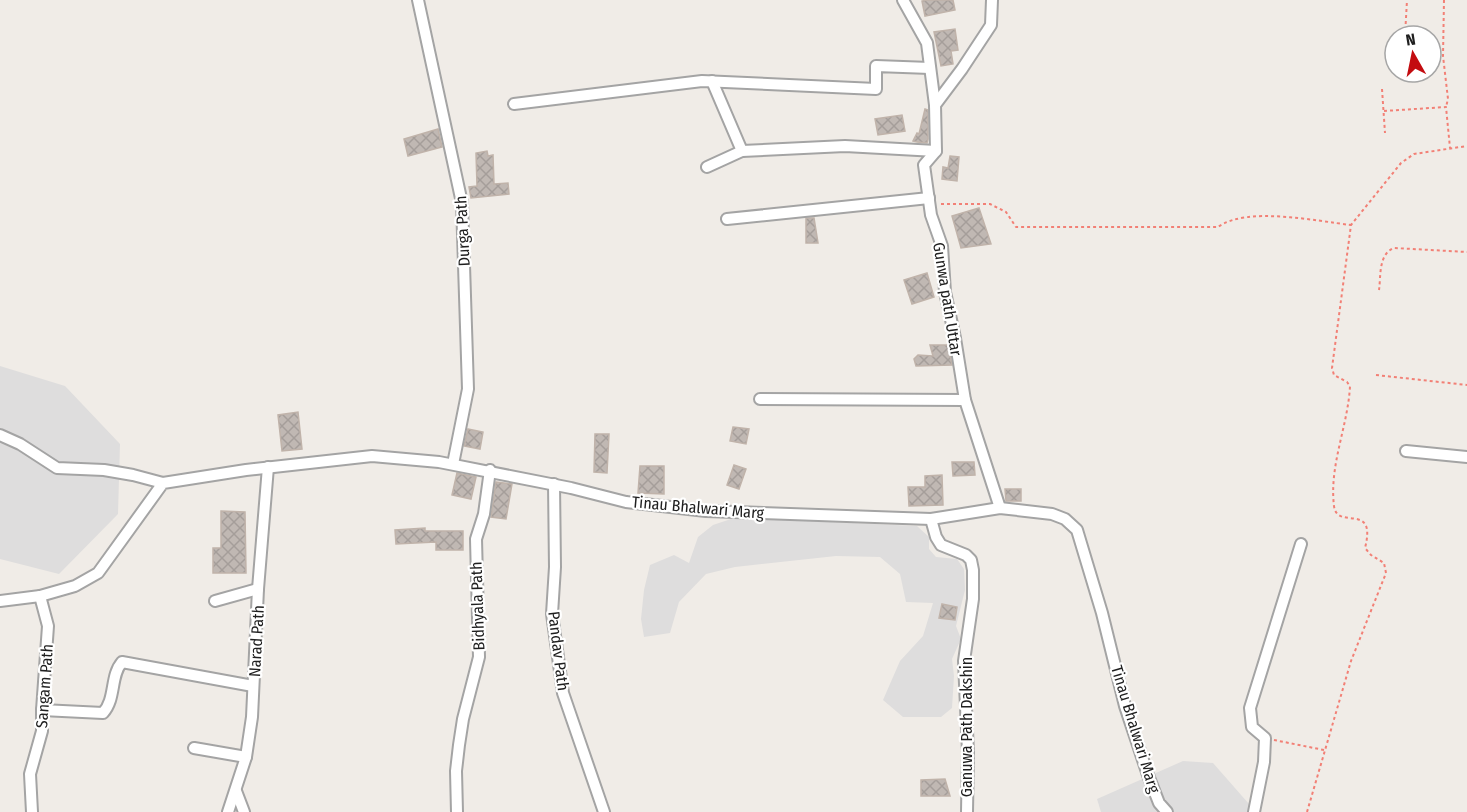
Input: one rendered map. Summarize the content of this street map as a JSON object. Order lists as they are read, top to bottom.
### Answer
{
  "streets": {
    "street": [
      "Durga Path",
      "Gunwa path Uttar",
      "Tinau Bhalwari Marg",
      "Bidhyala Path",
      "Narad Path",
      "Pandav Path",
      "Sangam Path",
      "Ganuwa Path Dakshin"
    ]
  },
  "crossings": [
    ["Durga Path", "Tinau Bhalwari Marg"],
    ["Gunwa path Uttar", "Tinau Bhalwari Marg"],
    ["Tinau Bhalwari Marg", "Bidhyala Path"],
    ["Tinau Bhalwari Marg", "Narad Path"],
    ["Tinau Bhalwari Marg", "Pandav Path"],
    ["Tinau Bhalwari Marg", "Ganuwa Path Dakshin"]
  ],
  "north": "top"
}
